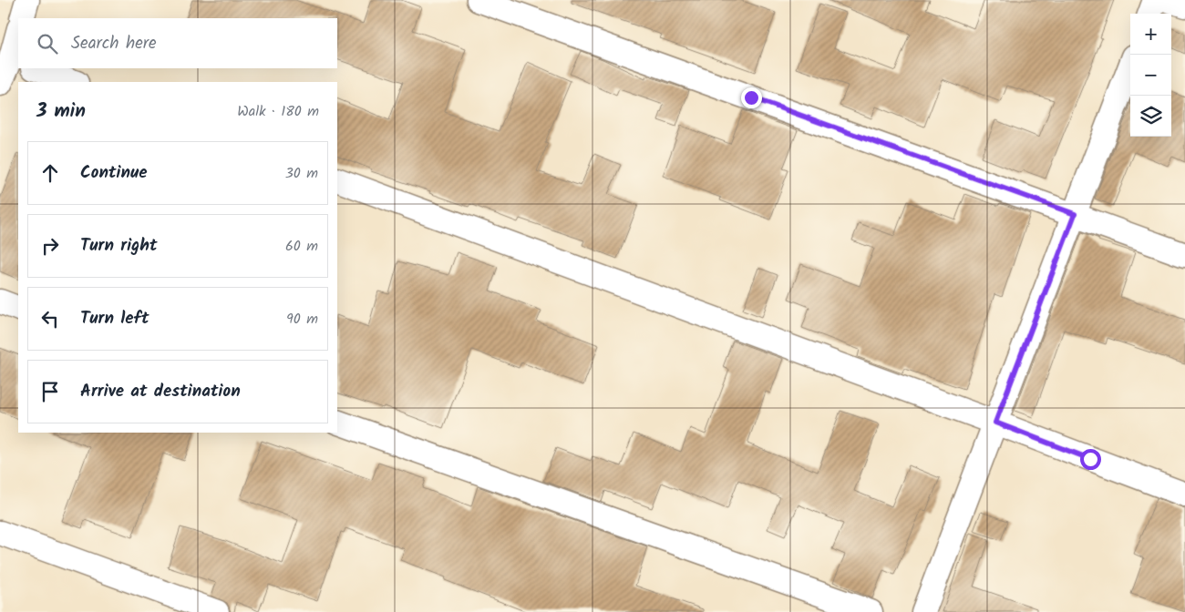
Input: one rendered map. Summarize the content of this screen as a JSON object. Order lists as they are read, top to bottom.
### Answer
{
  "page": {
    "map_buttons": ["+", "−"],
    "search": "Search here",
    "heading": ["3 min", "Walk · 180 m"],
    "list": [
      ["Continue", "30 m"],
      ["Turn right", "60 m"],
      ["Turn left", "90 m"],
      "Arrive at destination"
    ]
  }
}
